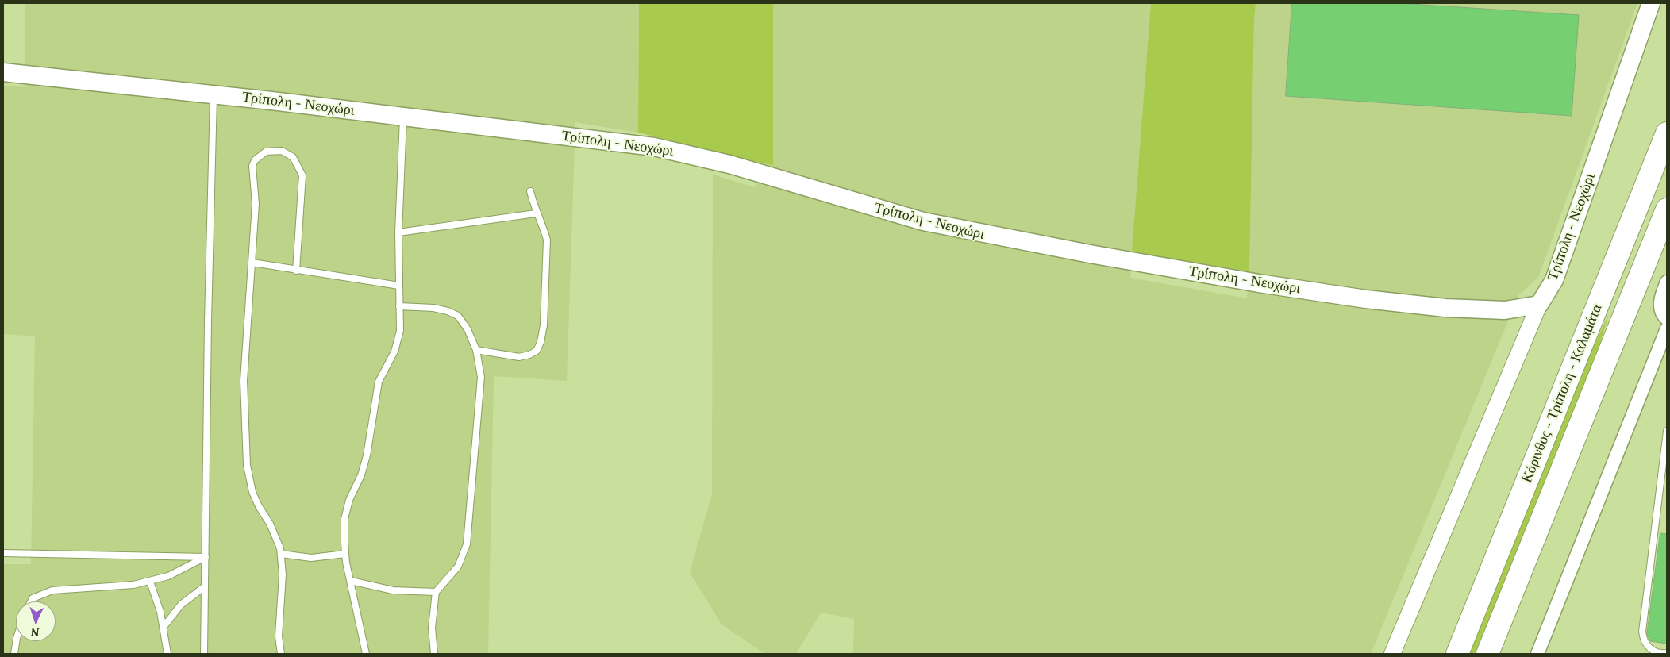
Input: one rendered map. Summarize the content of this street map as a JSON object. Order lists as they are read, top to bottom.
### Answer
{
  "streets": {
    "highway": ["Κόρινθος - Τρίπολη - Καλαμάτα"],
    "main road": ["Τρίπολη - Νεοχώρι"]
  },
  "north": "bottom"
}
